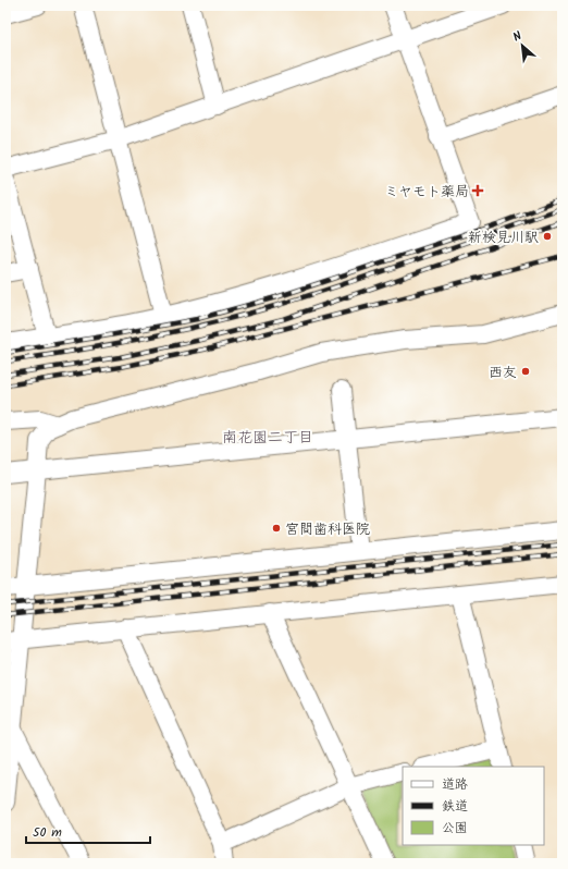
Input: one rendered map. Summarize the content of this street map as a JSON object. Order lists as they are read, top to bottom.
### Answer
{
  "districts": ["南花園二丁目"],
  "places": {
    "health": ["ミヤモト薬局"],
    "other": ["新検見川駅", "西友", "宮間歯科医院"]
  },
  "legend": ["道路", "鉄道", "公園"],
  "scale_bar": "50 m",
  "north": "top left"
}
